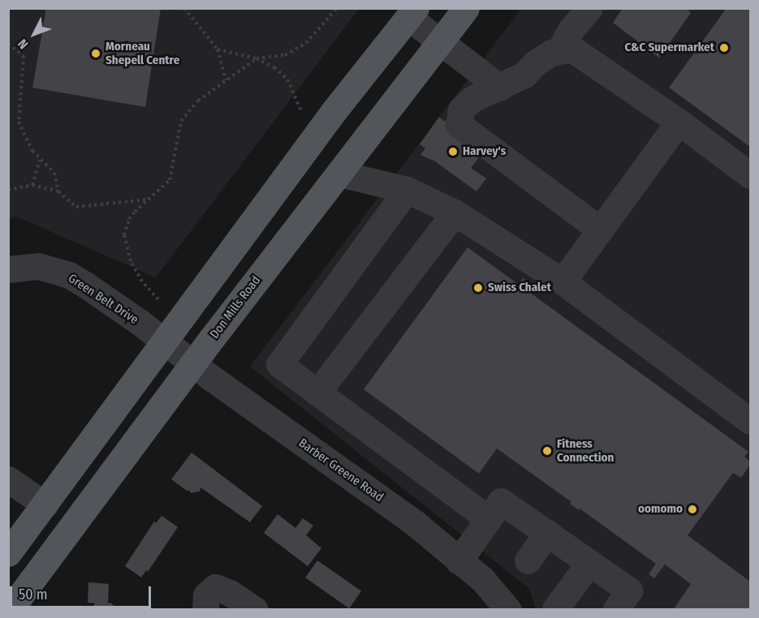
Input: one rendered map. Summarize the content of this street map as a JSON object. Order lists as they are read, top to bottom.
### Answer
{
  "streets": {
    "main road": ["Don Mills Road"],
    "street": ["Green Belt Drive", "Barber Greene Road"]
  },
  "crossings": [
    ["Green Belt Drive", "Barber Greene Road"],
    ["Don Mills Road", "Barber Greene Road"]
  ],
  "places": [
    "C&C Supermarket",
    "Morneau Shepell Centre",
    "Harvey's",
    "Swiss Chalet",
    "Fitness Connection",
    "oomomo"
  ],
  "scale_bar": "50 m",
  "north": "bottom left"
}
